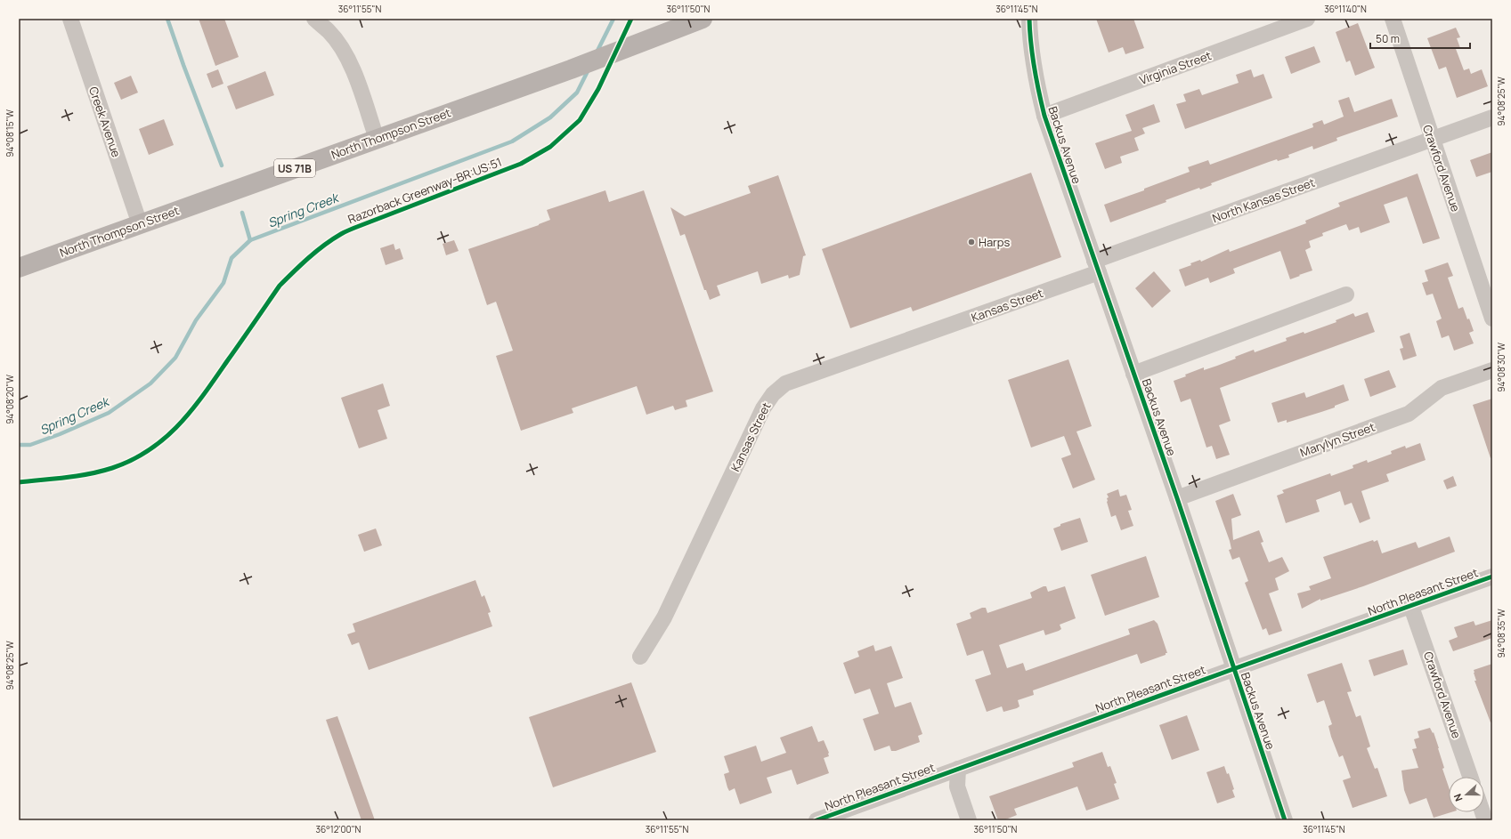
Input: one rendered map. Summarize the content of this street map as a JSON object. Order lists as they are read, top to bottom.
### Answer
{
  "streets": {
    "main road": ["North Thompson Street", "US 71B"],
    "street": [
      "Virginia Street",
      "Creek Avenue",
      "Backus Avenue",
      "Crawford Avenue",
      "North Kansas Street",
      "Kansas Street",
      "Marylyn Street",
      "North Pleasant Street"
    ],
    "cycle path": ["Razorback Greenway-BR:US:51"]
  },
  "crossings": [
    ["Virginia Street", "Backus Avenue"],
    ["Creek Avenue", "North Thompson Street"],
    ["Backus Avenue", "North Kansas Street"],
    ["Backus Avenue", "Kansas Street"],
    ["Backus Avenue", "Marylyn Street"],
    ["Backus Avenue", "North Pleasant Street"],
    ["Crawford Avenue", "North Kansas Street"],
    ["Crawford Avenue", "North Pleasant Street"],
    ["North Kansas Street", "Kansas Street"]
  ],
  "water": ["Spring Creek"],
  "places": ["Harps"],
  "scale_bar": "50 m",
  "north": "left",
  "coordinates": [
    "36°11'55\"N",
    "36°11'50\"N",
    "36°11'45\"N",
    "36°11'40\"N",
    "94°08'25\"W",
    "94°08'15\"W",
    "94°08'30\"W",
    "94°08'20\"W",
    "94°08'35\"W",
    "36°12'00\"N"
  ]
}
